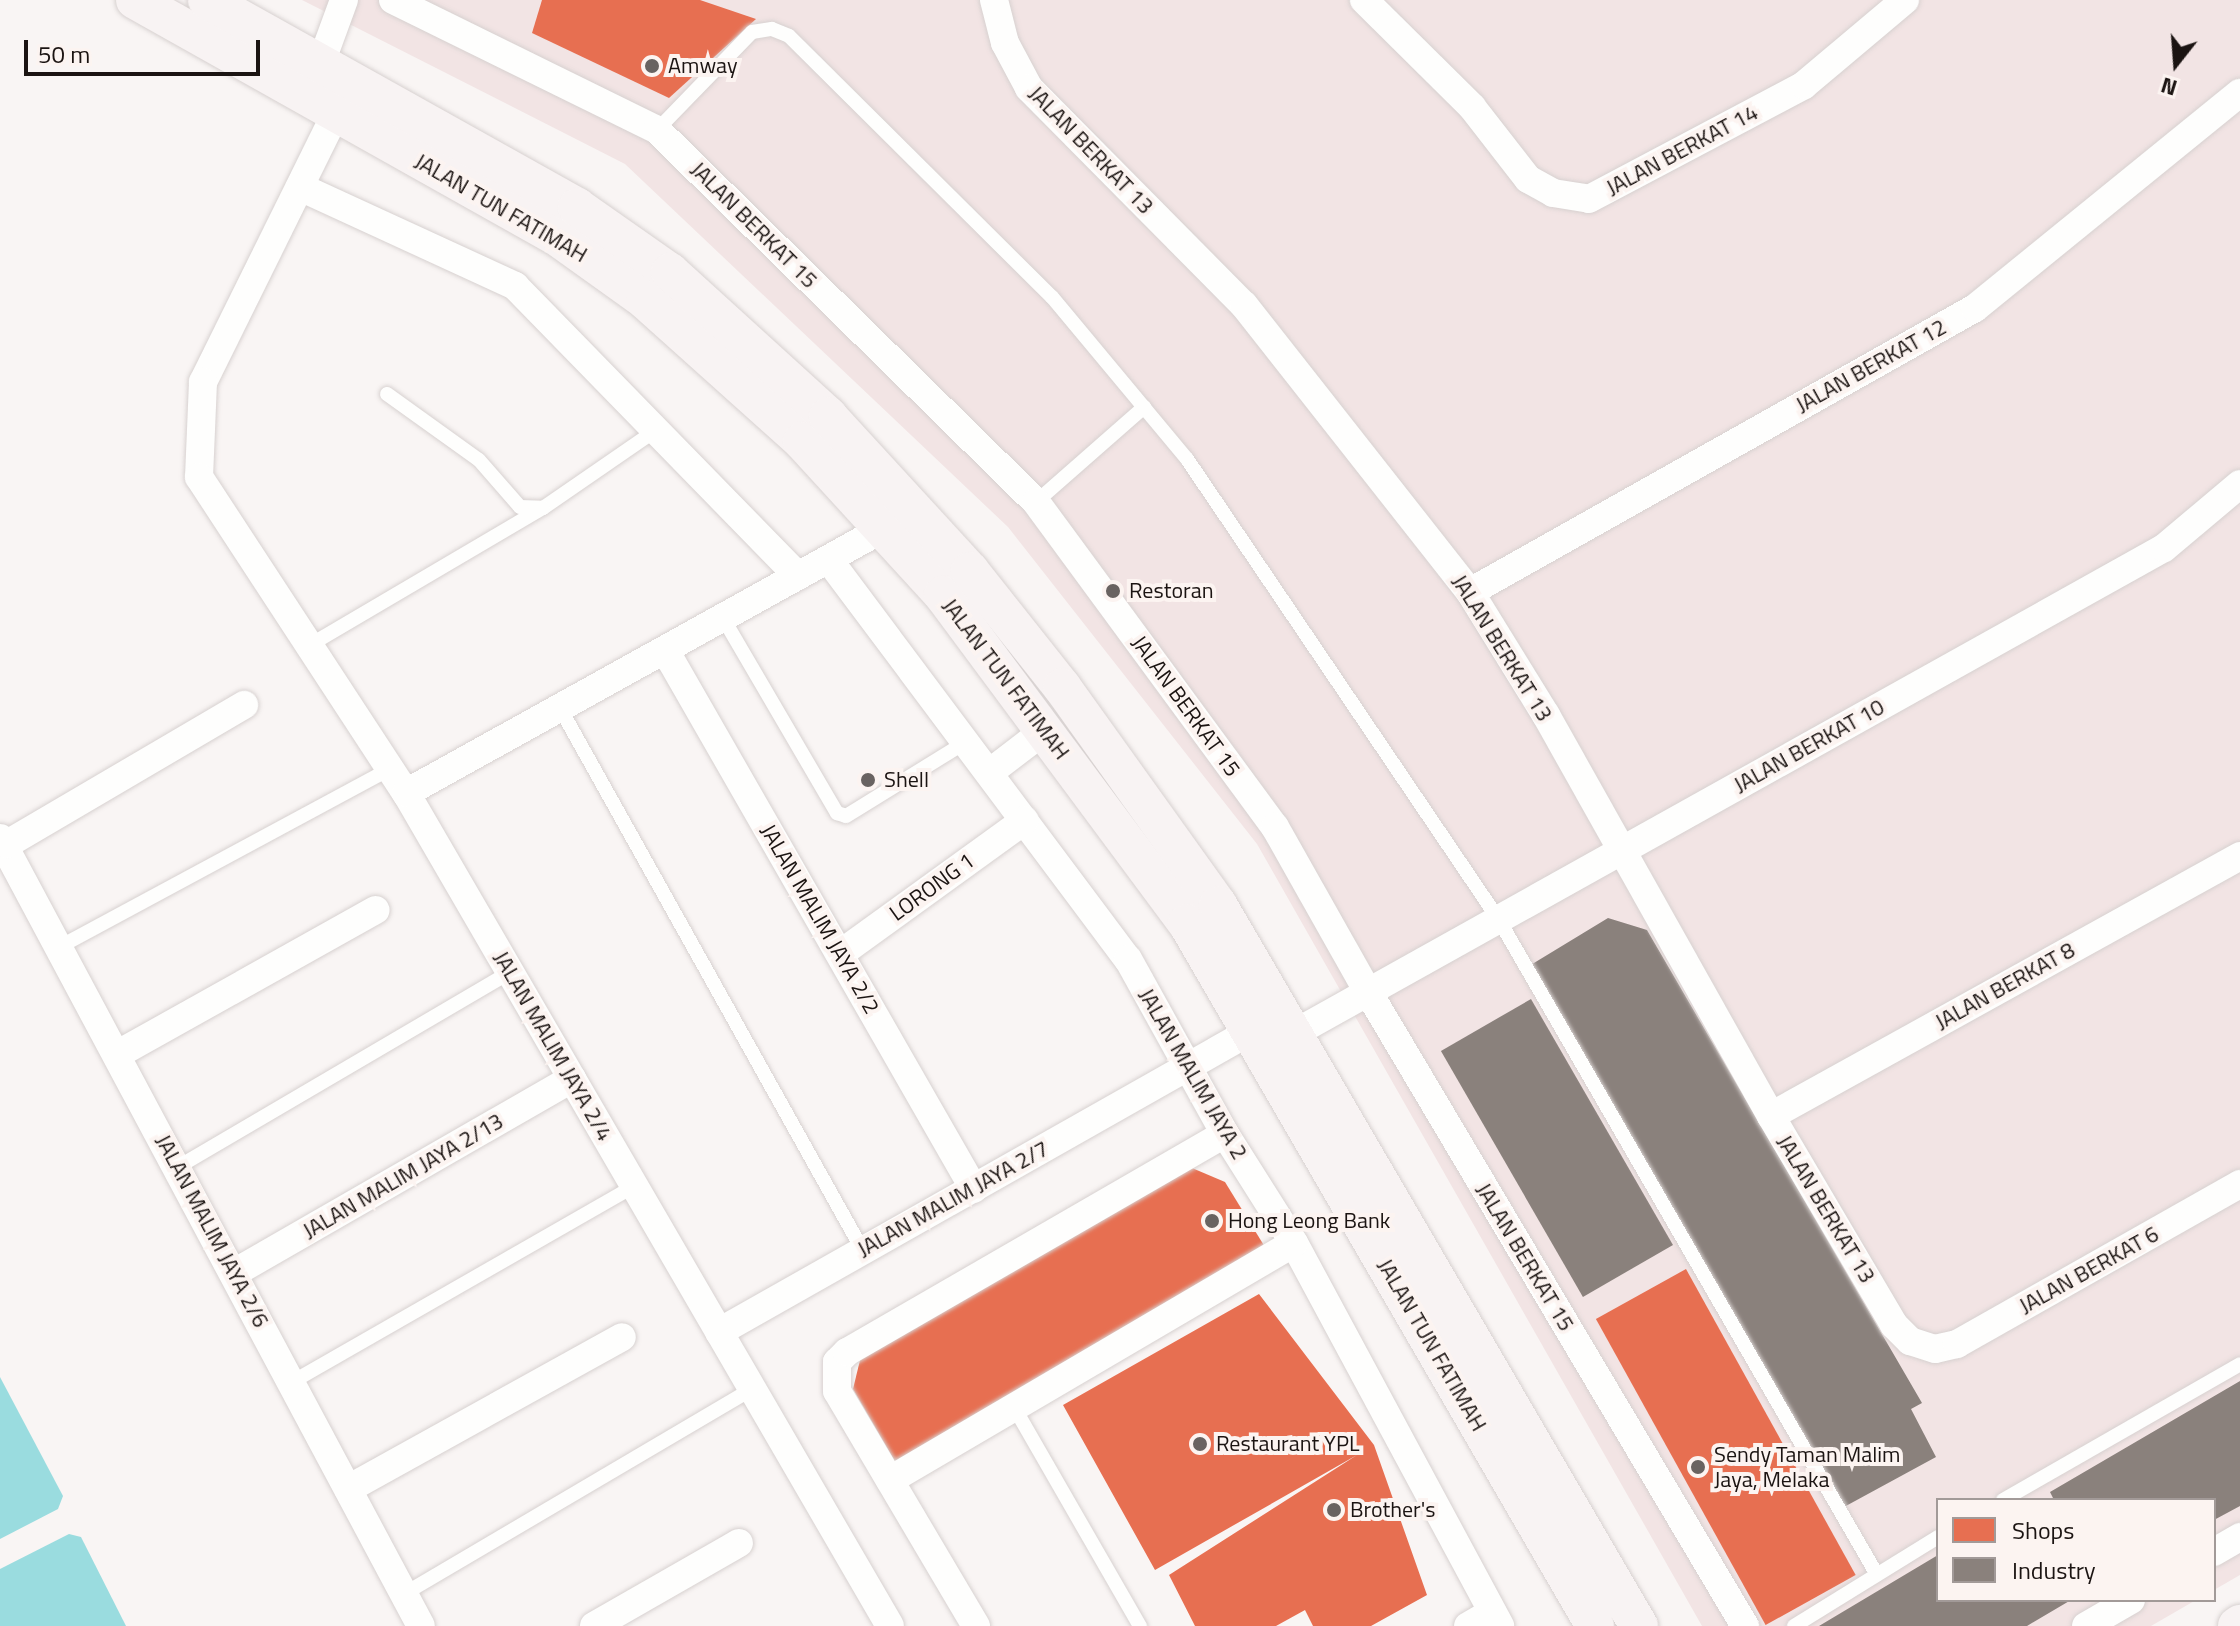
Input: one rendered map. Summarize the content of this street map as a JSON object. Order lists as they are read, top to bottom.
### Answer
{
  "streets": {
    "main road": ["JALAN TUN FATIMAH"],
    "street": [
      "JALAN BERKAT 13",
      "JALAN BERKAT 14",
      "JALAN BERKAT 15",
      "JALAN BERKAT 12",
      "JALAN BERKAT 10",
      "LORONG 1",
      "JALAN MALIM JAYA 2/2",
      "JALAN BERKAT 8",
      "JALAN MALIM JAYA 2/4",
      "JALAN MALIM JAYA 2",
      "JALAN MALIM JAYA 2/13",
      "JALAN MALIM JAYA 2/7",
      "JALAN MALIM JAYA 2/6",
      "JALAN BERKAT 6"
    ]
  },
  "crossings": [
    ["JALAN BERKAT 13", "JALAN BERKAT 12"],
    ["JALAN BERKAT 13", "JALAN BERKAT 10"],
    ["JALAN BERKAT 13", "JALAN BERKAT 8"],
    ["JALAN BERKAT 13", "JALAN BERKAT 6"],
    ["JALAN TUN FATIMAH", "JALAN BERKAT 10"],
    ["JALAN TUN FATIMAH", "JALAN MALIM JAYA 2/7"],
    ["JALAN BERKAT 15", "JALAN BERKAT 10"],
    ["LORONG 1", "JALAN MALIM JAYA 2/2"],
    ["LORONG 1", "JALAN MALIM JAYA 2"],
    ["JALAN MALIM JAYA 2/2", "JALAN MALIM JAYA 2/7"],
    ["JALAN MALIM JAYA 2/4", "JALAN MALIM JAYA 2/13"],
    ["JALAN MALIM JAYA 2/4", "JALAN MALIM JAYA 2/7"],
    ["JALAN MALIM JAYA 2", "JALAN MALIM JAYA 2/7"],
    ["JALAN MALIM JAYA 2/13", "JALAN MALIM JAYA 2/6"]
  ],
  "places": [
    "Amway",
    "Restoran",
    "Shell",
    "Hong Leong Bank",
    "Restaurant YPL",
    "Sendy Taman Malim Jaya, Melaka",
    "Brother's"
  ],
  "legend": ["Shops", "Industry"],
  "scale_bar": "50 m",
  "north": "bottom"
}
